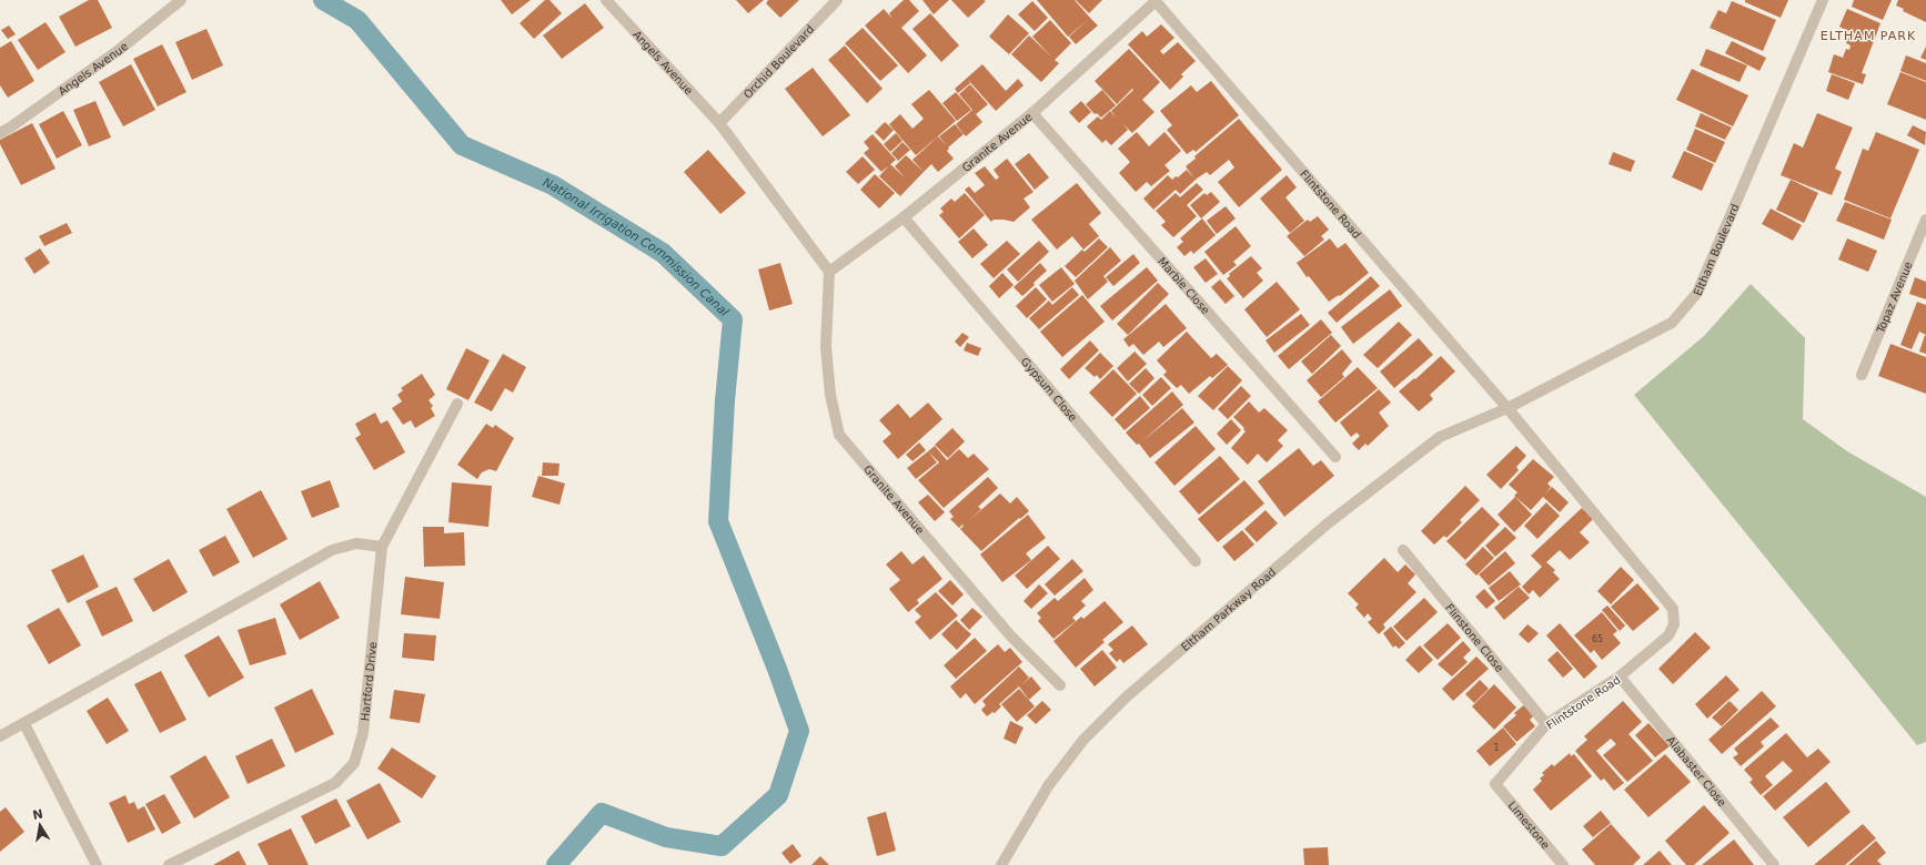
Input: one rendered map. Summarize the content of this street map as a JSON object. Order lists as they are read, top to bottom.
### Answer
{
  "streets": {
    "street": [
      "Angels Avenue",
      "Orchid Boulevard",
      "Granite Avenue",
      "Flintstone Road",
      "Eltham Boulevard",
      "Marble Close",
      "Topaz Avenue",
      "Gypsum Close",
      "Eltham Parkway Road",
      "Flinstone Close",
      "Hartford Drive",
      "Alabaster Close",
      "Limestone"
    ]
  },
  "crossings": [
    ["Angels Avenue", "Orchid Boulevard"],
    ["Granite Avenue", "Flintstone Road"],
    ["Granite Avenue", "Marble Close"],
    ["Granite Avenue", "Gypsum Close"],
    ["Flintstone Road", "Eltham Boulevard"],
    ["Flintstone Road", "Eltham Parkway Road"],
    ["Flintstone Road", "Flinstone Close"],
    ["Flintstone Road", "Alabaster Close"],
    ["Flintstone Road", "Limestone"],
    ["Eltham Boulevard", "Eltham Parkway Road"]
  ],
  "districts": ["ELTHAM PARK"],
  "water": ["National Irrigation Commission Canal"],
  "house_numbers": ["65", "1"],
  "north": "top"
}
